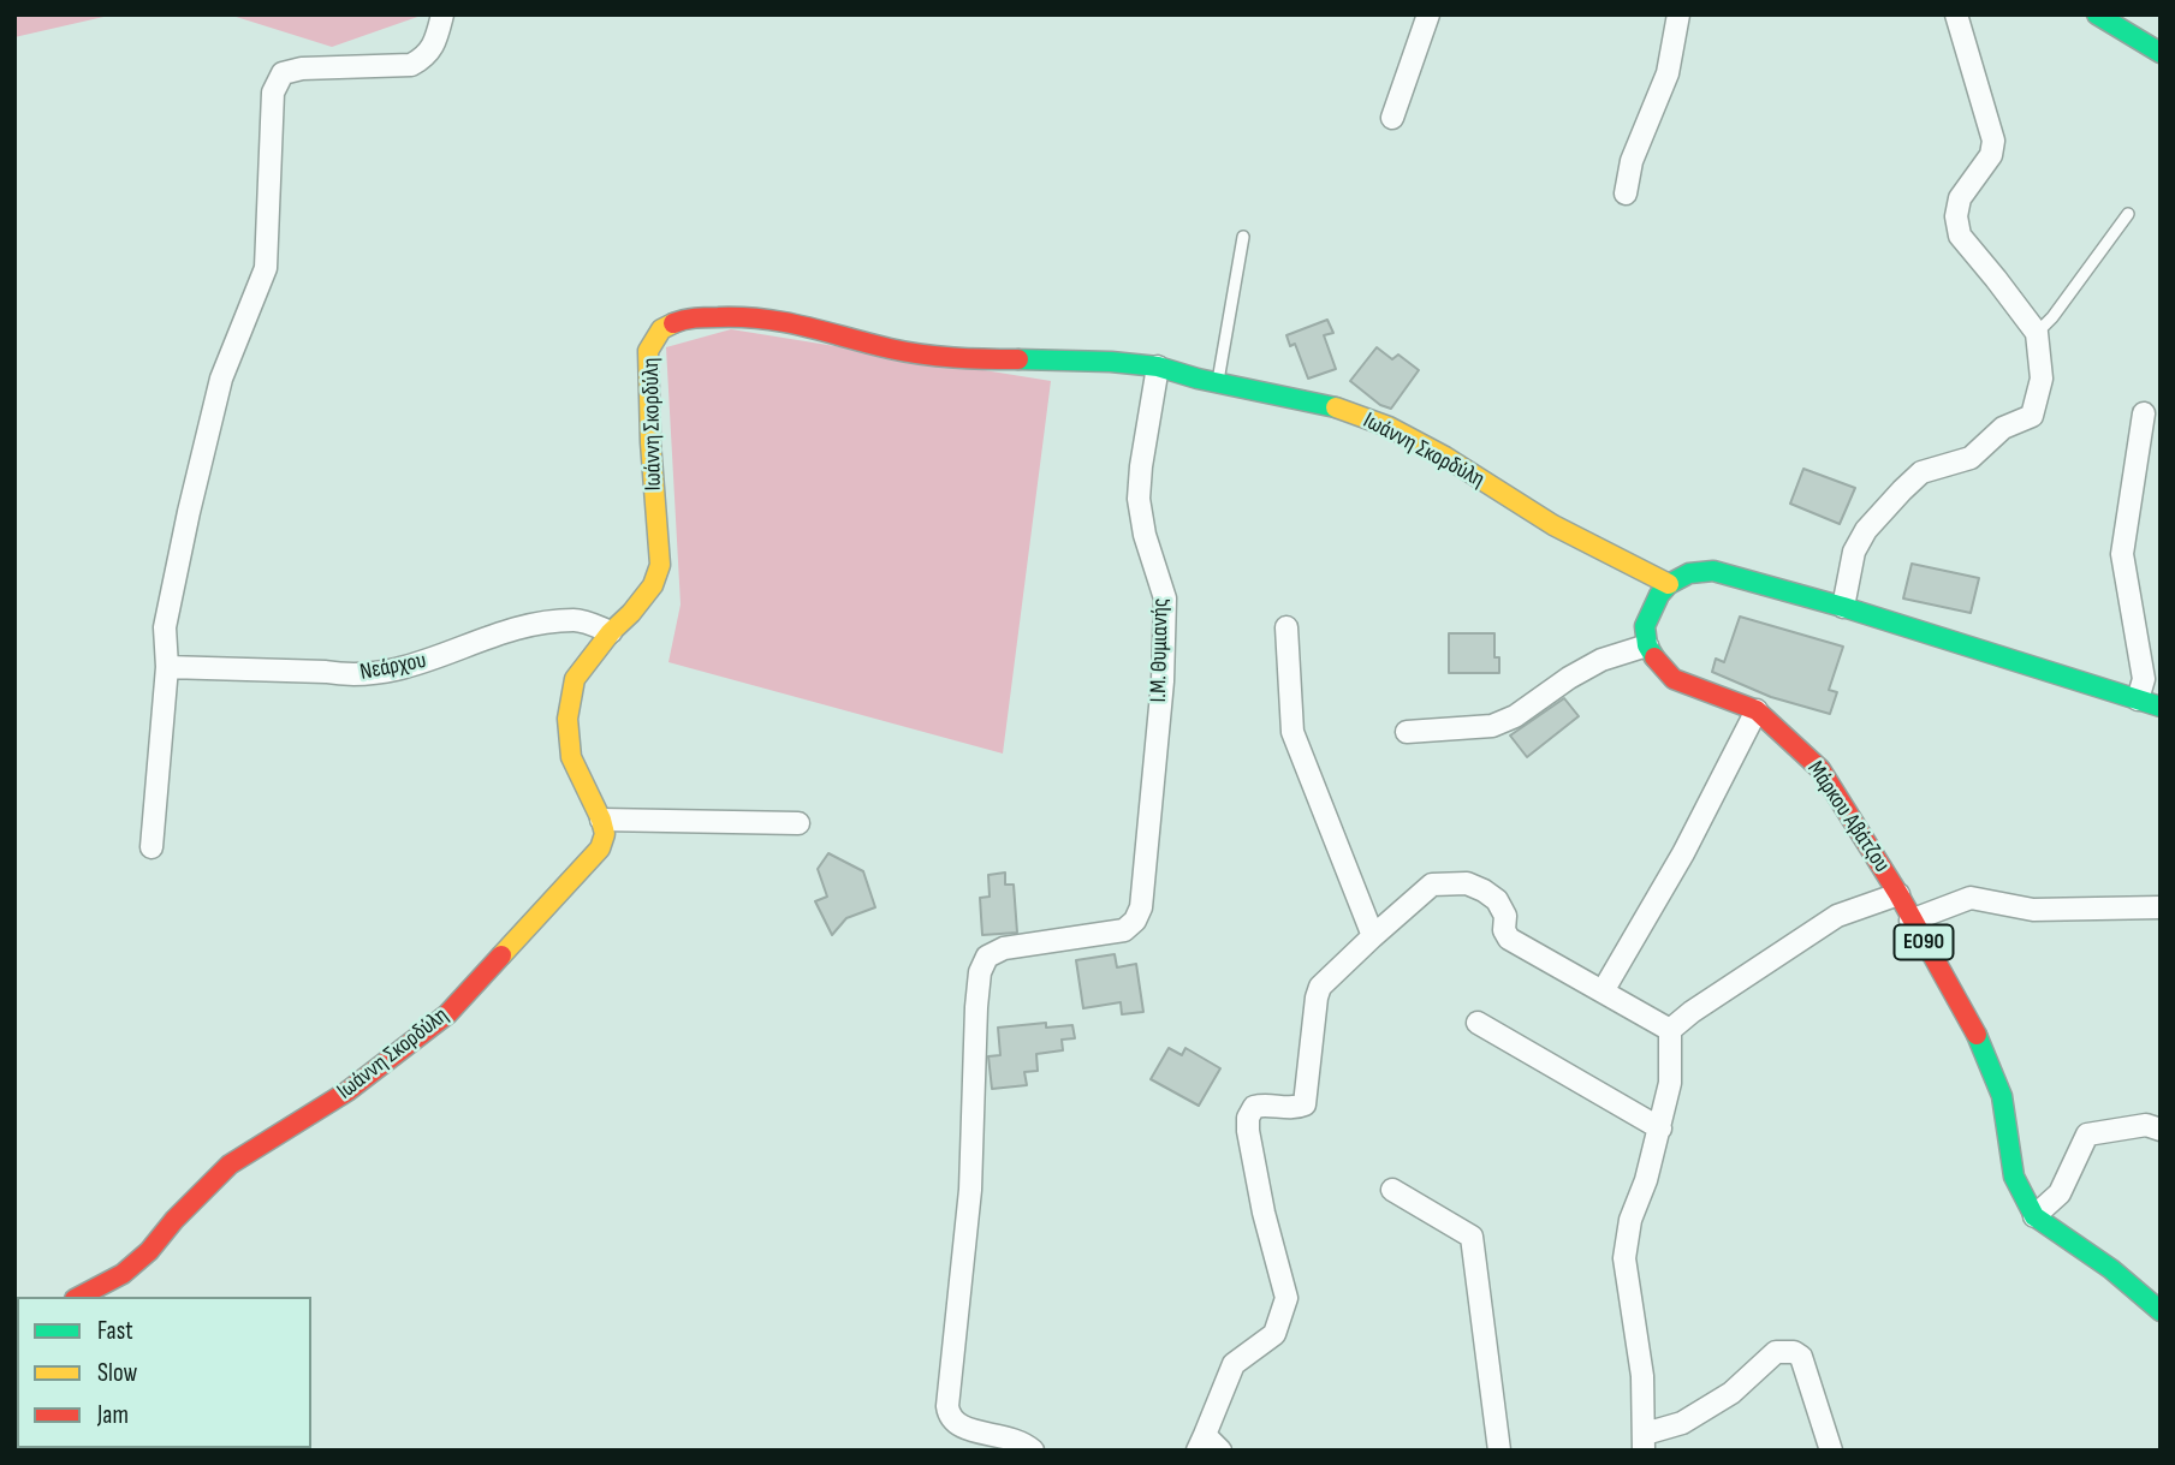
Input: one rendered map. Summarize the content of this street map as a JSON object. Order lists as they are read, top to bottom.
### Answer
{
  "streets": {
    "street": [
      "Ιωάννη Σκορδύλη",
      "Ι.Μ. Θυμιανής",
      "Νεάρχου",
      "Μάρκου Αβάτζου",
      "ΕΟ90"
    ]
  },
  "crossings": [
    ["Ιωάννη Σκορδύλη", "Ι.Μ. Θυμιανής"],
    ["Ιωάννη Σκορδύλη", "Νεάρχου"]
  ],
  "legend": ["Fast", "Slow", "Jam"]
}
